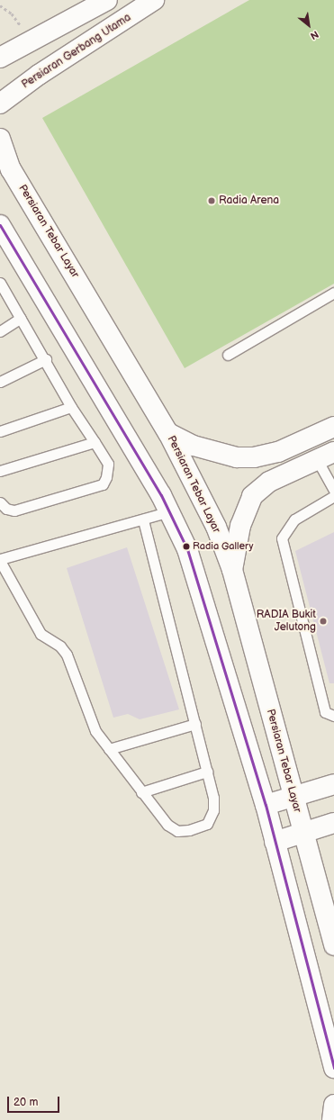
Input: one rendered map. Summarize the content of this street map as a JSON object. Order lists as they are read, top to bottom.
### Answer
{
  "streets": {
    "main road": ["Persiaran Gerbang Utama", "Persiaran Tebar Layar"]
  },
  "places": ["Radia Arena", "Radia Gallery", "RADIA Bukit Jelutong"],
  "scale_bar": "20 m",
  "north": "bottom right"
}
